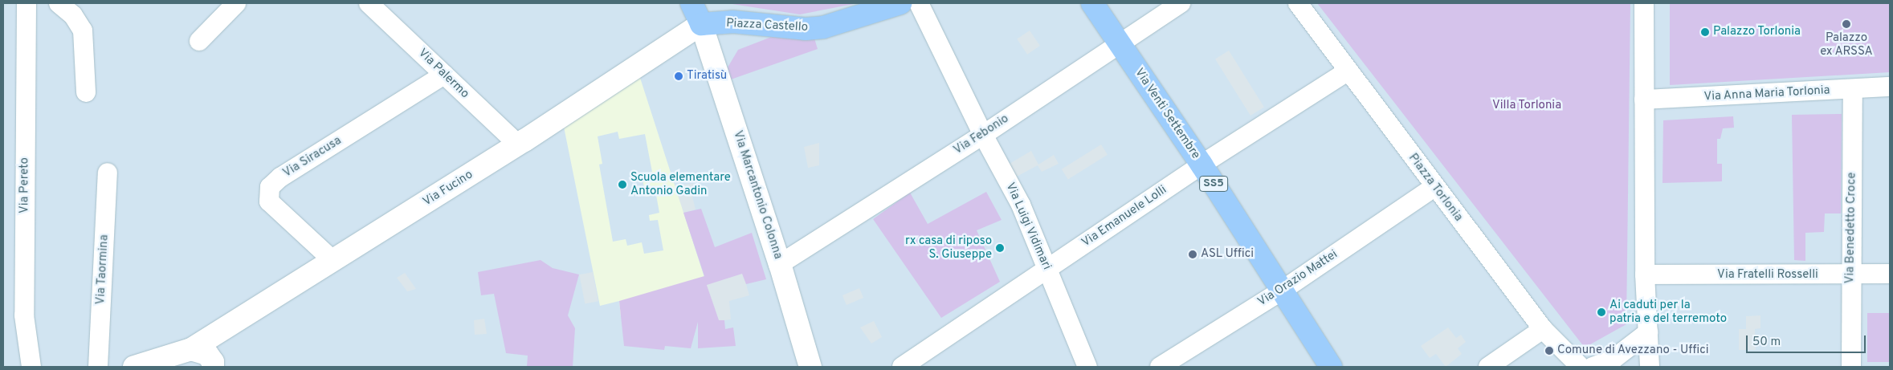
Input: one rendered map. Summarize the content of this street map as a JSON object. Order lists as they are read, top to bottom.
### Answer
{
  "streets": {
    "main road": [
      "Piazza Castello",
      "Via Venti Settembre",
      "SS5",
      "Via Fucino",
      "Via Marcantonio Colonna"
    ],
    "street": [
      "Via Palermo",
      "Via Anna Maria Torlonia",
      "Via Febonio",
      "Via Siracusa",
      "Via Pereto",
      "Piazza Torlonia",
      "Via Emanuele Lolli",
      "Via Luigi Vidimari",
      "Via Benedetto Croce",
      "Via Taormina",
      "Via Fratelli Rosselli",
      "Via Orazio Mattei"
    ]
  },
  "crossings": [
    ["Piazza Castello", "Via Fucino"],
    ["Piazza Castello", "Via Marcantonio Colonna"],
    ["Via Palermo", "Via Siracusa"],
    ["Via Palermo", "Via Fucino"],
    ["Via Anna Maria Torlonia", "Via Benedetto Croce"],
    ["Via Venti Settembre", "Via Febonio"],
    ["Via Venti Settembre", "Via Emanuele Lolli"],
    ["Via Venti Settembre", "Via Orazio Mattei"],
    ["Via Febonio", "Via Marcantonio Colonna"],
    ["Via Febonio", "Via Luigi Vidimari"],
    ["Via Siracusa", "Via Fucino"],
    ["Piazza Torlonia", "Via Emanuele Lolli"],
    ["Piazza Torlonia", "Via Orazio Mattei"],
    ["Via Fucino", "Via Marcantonio Colonna"],
    ["Via Emanuele Lolli", "Via Luigi Vidimari"],
    ["Via Benedetto Croce", "Via Fratelli Rosselli"]
  ],
  "parks": ["Villa Torlonia"],
  "places": [
    "Palazzo ex ARSSA",
    "Palazzo Torlonia",
    "Tiratisù",
    "Scuola elementare Antonio Gadin",
    "rx casa di riposo S. Giuseppe",
    "ASL Uffici",
    "Ai caduti per la patria e del terremoto",
    "Comune di Avezzano - Uffici"
  ],
  "scale_bar": "50 m"
}
